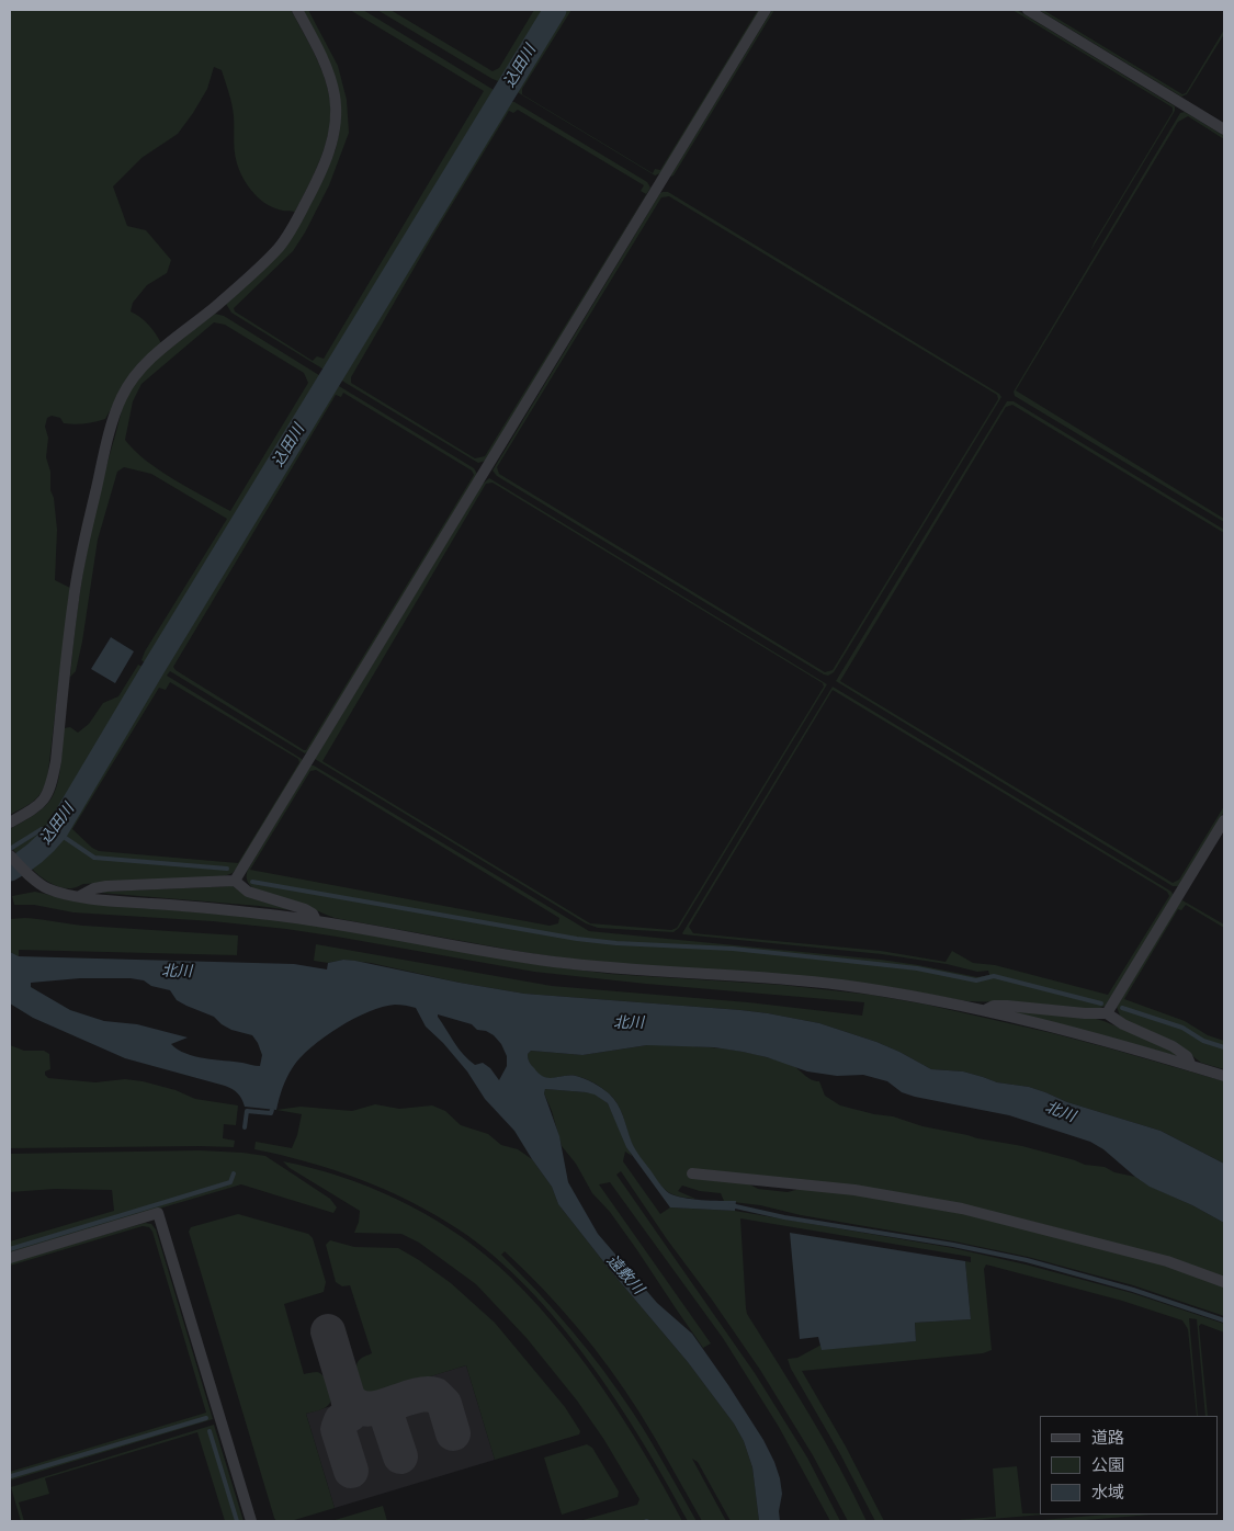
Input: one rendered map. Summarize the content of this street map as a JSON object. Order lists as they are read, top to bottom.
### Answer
{
  "water": ["込田川", "北川", "遠敷川"],
  "legend": ["道路", "公園", "水域"]
}
